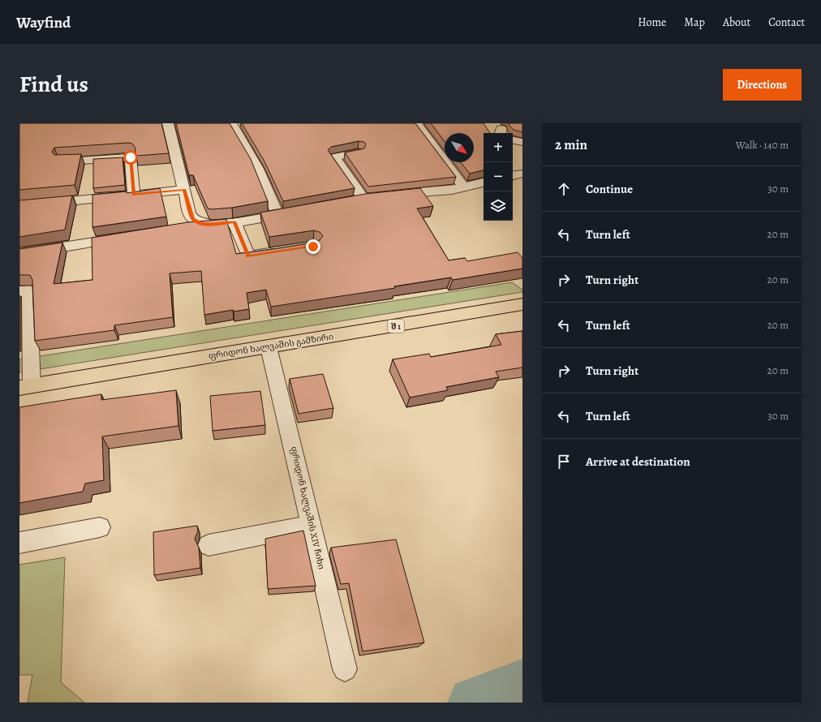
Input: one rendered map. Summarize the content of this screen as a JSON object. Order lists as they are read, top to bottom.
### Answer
{
  "streets": {
    "highway": ["შ 1", "ფრიდონ ხალვაშის გამზირი"],
    "street": ["ფრიდონ ხალვაშის XIV ჩიხი"]
  },
  "crossings": [
    ["ფრიდონ ხალვაშის გამზირი", "ფრიდონ ხალვაშის XIV ჩიხი"]
  ],
  "north": "bottom right",
  "page": {
    "header": "Wayfind",
    "nav": [
      "Home",
      "Map",
      "About",
      "Contact"
    ],
    "title": "Find us",
    "buttons": "Directions",
    "heading": ["2 min", "Walk · 140 m"],
    "map_buttons": ["+", "−"],
    "list": [
      ["Continue", "30 m"],
      ["Turn left", "20 m"],
      ["Turn right", "20 m"],
      ["Turn left", "20 m"],
      ["Turn right", "20 m"],
      ["Turn left", "30 m"],
      "Arrive at destination"
    ]
  }
}
